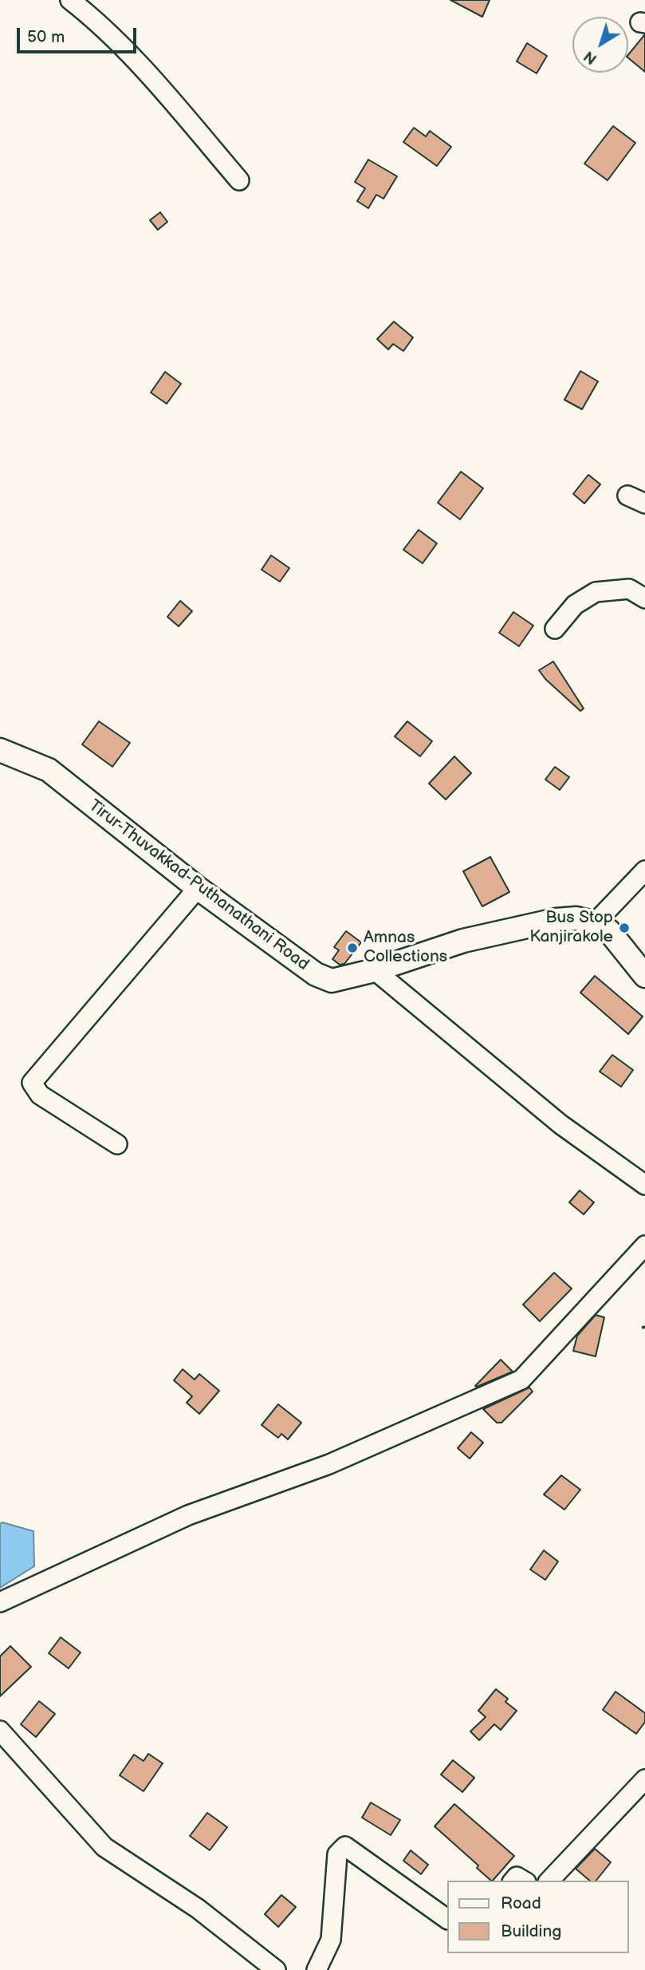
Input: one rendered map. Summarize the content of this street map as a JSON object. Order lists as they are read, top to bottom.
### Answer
{
  "streets": {
    "main road": ["Tirur-Thuvakkad-Puthanathani Road"]
  },
  "places": ["Bus Stop Kanjirakole", "Amnas Collections"],
  "legend": ["Road", "Building"],
  "scale_bar": "50 m",
  "north": "bottom left"
}
